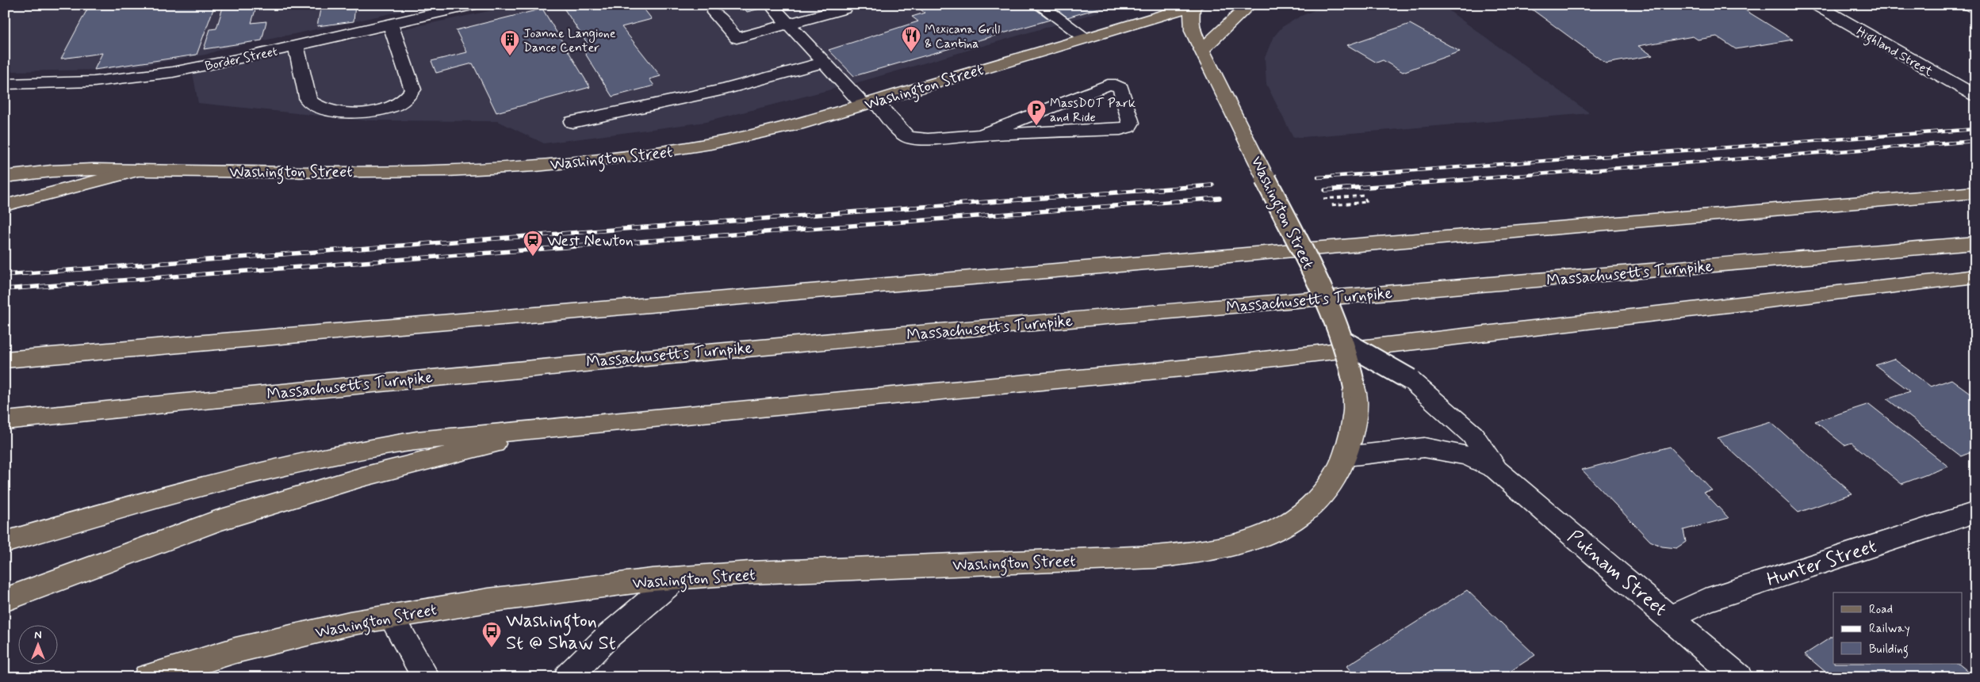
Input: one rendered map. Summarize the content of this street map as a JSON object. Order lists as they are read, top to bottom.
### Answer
{
  "streets": {
    "main road": ["Washington Street", "Massachusetts Turnpike"],
    "street": [
      "Highland Street",
      "Border Street",
      "Hunter Street",
      "Putnam Street"
    ]
  },
  "crossings": [
    ["Washington Street", "Putnam Street"],
    ["Hunter Street", "Putnam Street"]
  ],
  "places": {
    "restaurant": ["Mexicana Grill & Cantina"],
    "building": ["Joanne Langione Dance Center"],
    "parking": ["MassDOT Park and Ride"],
    "station": ["West Newton"],
    "bus stop": ["Washington St @ Shaw St"]
  },
  "legend": ["Road", "Railway", "Building"],
  "north": "top"
}
